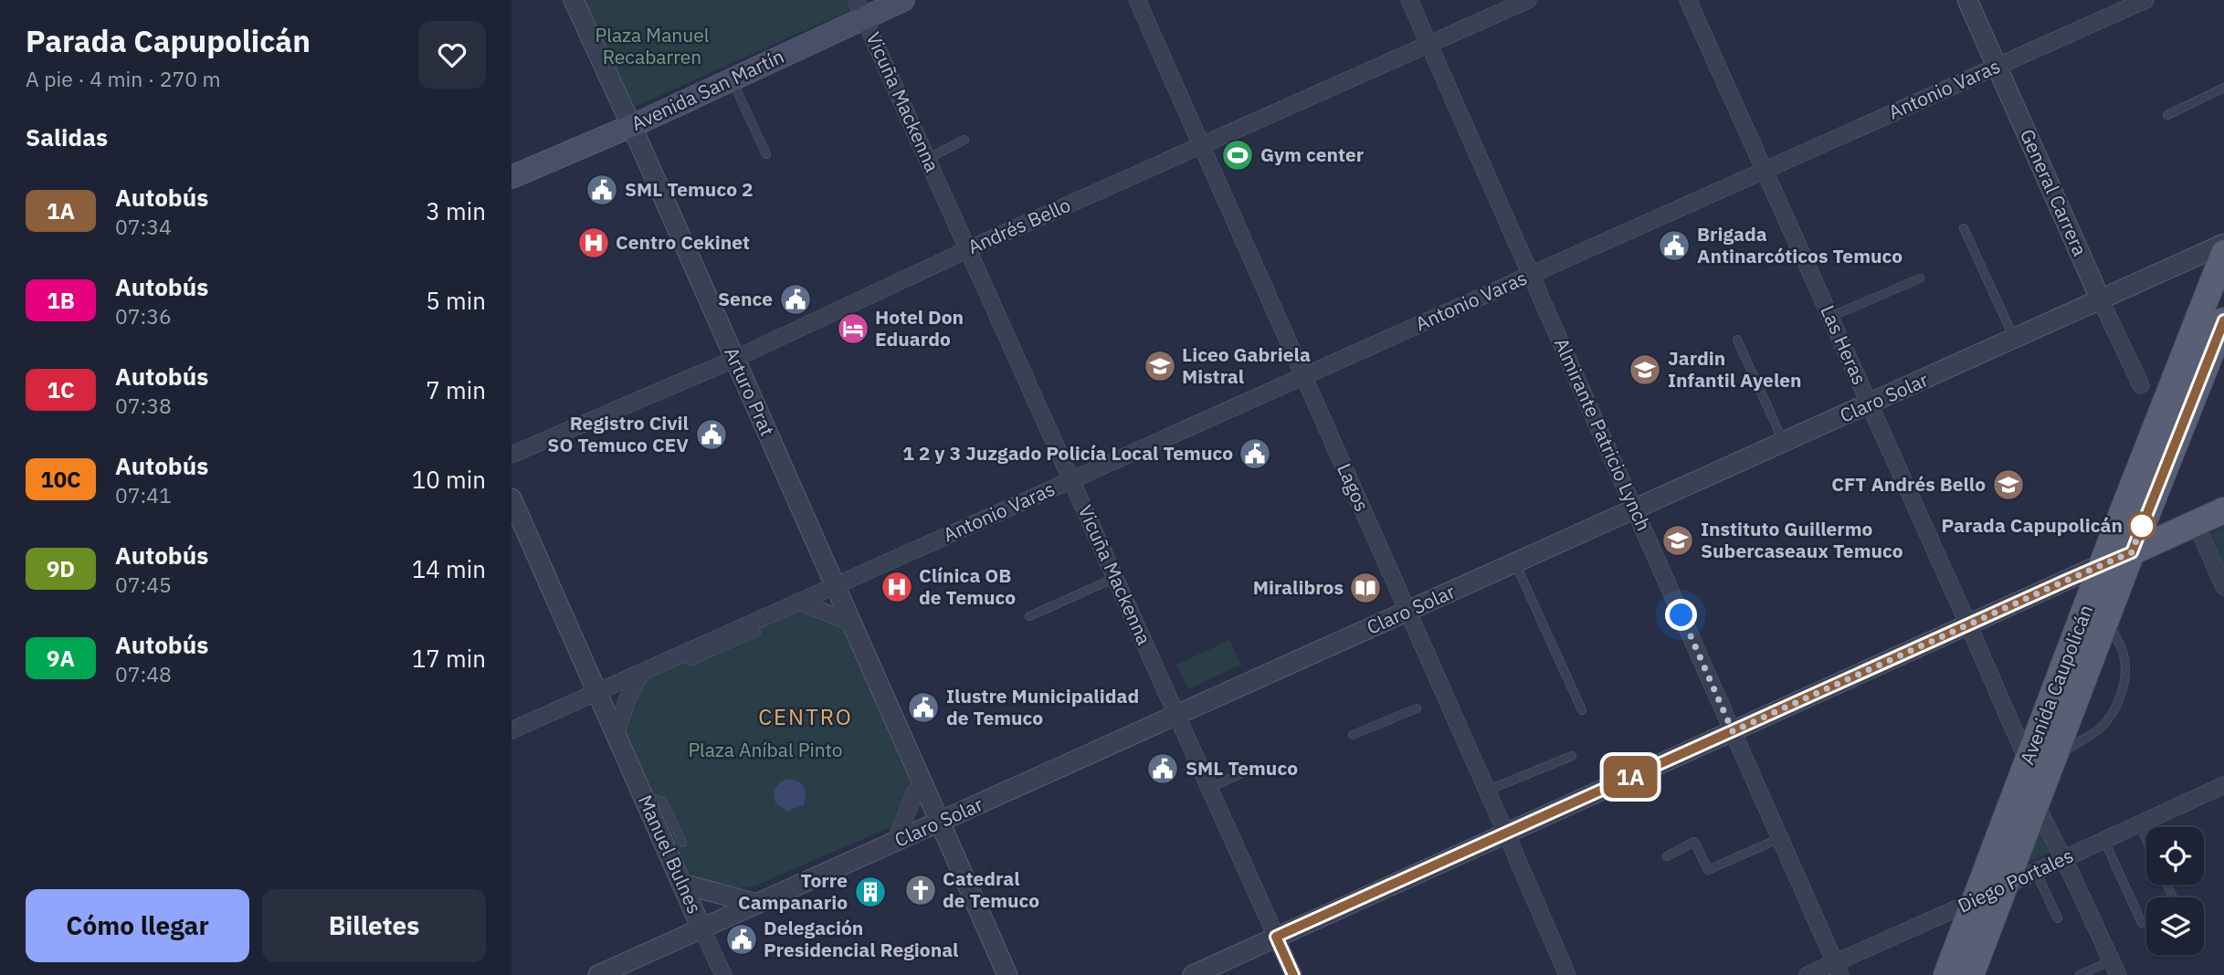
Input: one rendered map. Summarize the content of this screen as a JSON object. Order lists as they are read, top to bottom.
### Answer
{
  "streets": {
    "main road": ["Avenida San Martín", "Avenida Caupolicán"],
    "street": [
      "Antonio Varas",
      "Vicuña Mackenna",
      "General Carrera",
      "Andrés Bello",
      "Las Heras",
      "Arturo Prat",
      "Claro Solar",
      "Almirante Patricio Lynch",
      "Lagos",
      "Manuel Bulnes",
      "Diego Portales"
    ]
  },
  "crossings": [
    ["Antonio Varas", "Vicuña Mackenna"],
    ["Antonio Varas", "General Carrera"],
    ["Antonio Varas", "Las Heras"],
    ["Antonio Varas", "Arturo Prat"],
    ["Antonio Varas", "Almirante Patricio Lynch"],
    ["Antonio Varas", "Lagos"],
    ["Antonio Varas", "Manuel Bulnes"],
    ["Avenida San Martín", "Vicuña Mackenna"],
    ["Avenida San Martín", "Arturo Prat"],
    ["Vicuña Mackenna", "Andrés Bello"],
    ["Vicuña Mackenna", "Claro Solar"],
    ["General Carrera", "Claro Solar"],
    ["Andrés Bello", "Arturo Prat"],
    ["Andrés Bello", "Almirante Patricio Lynch"],
    ["Andrés Bello", "Lagos"],
    ["Las Heras", "Claro Solar"],
    ["Las Heras", "Avenida Caupolicán"],
    ["Arturo Prat", "Claro Solar"],
    ["Claro Solar", "Almirante Patricio Lynch"],
    ["Claro Solar", "Lagos"],
    ["Claro Solar", "Manuel Bulnes"],
    ["Almirante Patricio Lynch", "Diego Portales"],
    ["Avenida Caupolicán", "Diego Portales"]
  ],
  "districts": ["CENTRO"],
  "parks": ["Plaza Manuel Recabarren", "Plaza Aníbal Pinto"],
  "places": {
    "sports": ["Gym center"],
    "public building": [
      "SML Temuco 2",
      "Brigada Antinarcóticos Temuco",
      "Sence",
      "Registro Civil SO Temuco CEV",
      "1 2 y 3 Juzgado Policía Local Temuco",
      "Ilustre Municipalidad de Temuco",
      "SML Temuco",
      "Delegación Presidencial Regional"
    ],
    "hospital": ["Centro Cekinet", "Clínica OB de Temuco"],
    "hotel": ["Hotel Don Eduardo"],
    "school or university": [
      "Liceo Gabriela Mistral",
      "Jardin Infantil Ayelen",
      "CFT Andrés Bello",
      "Instituto Guillermo Subercaseaux Temuco"
    ],
    "other": ["Parada Capupolicán"],
    "library": ["Miralibros"],
    "church": ["Catedral de Temuco"],
    "building": ["Torre Campanario"]
  },
  "lines": ["bus line 1A"],
  "page": {
    "heading": [
      ["Parada Capupolicán", "A pie · 4 min · 270 m"],
      "Salidas"
    ],
    "on_map": "1A",
    "list": [
      {
        "mark": "1A",
        "name": "Autobús",
        "note": "07:34",
        "value": "3 min"
      },
      {
        "mark": "1B",
        "name": "Autobús",
        "note": "07:36",
        "value": "5 min"
      },
      {
        "mark": "1C",
        "name": "Autobús",
        "note": "07:38",
        "value": "7 min"
      },
      {
        "mark": "10C",
        "name": "Autobús",
        "note": "07:41",
        "value": "10 min"
      },
      {
        "mark": "9D",
        "name": "Autobús",
        "note": "07:45",
        "value": "14 min"
      },
      {
        "mark": "9A",
        "name": "Autobús",
        "note": "07:48",
        "value": "17 min"
      }
    ],
    "buttons": ["Cómo llegar", "Billetes"]
  }
}
